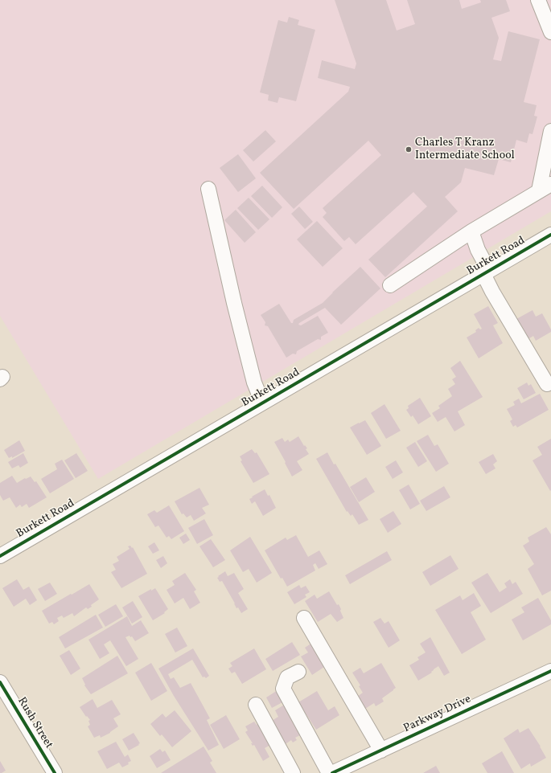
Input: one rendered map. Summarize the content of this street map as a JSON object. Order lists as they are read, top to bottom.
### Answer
{
  "streets": {
    "street": ["Burkett Road", "Parkway Drive", "Rush Street"]
  },
  "places": ["Charles T Kranz Intermediate School"]
}
